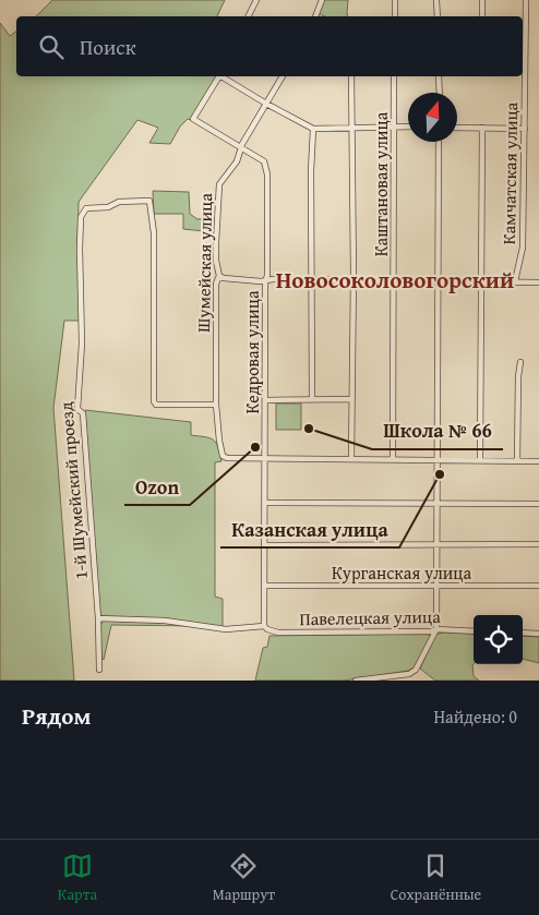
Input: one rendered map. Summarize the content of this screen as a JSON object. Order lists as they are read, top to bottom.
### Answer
{
  "streets": {
    "street": [
      "Камчатская улица",
      "Каштановая улица",
      "Шумейская улица",
      "Кедровая улица",
      "1-й Шумейский проезд",
      "Курганская улица",
      "Павелецкая улица"
    ]
  },
  "crossings": [
    ["Шумейская улица", "Кедровая улица"],
    ["Шумейская улица", "1-й Шумейский проезд"],
    ["Кедровая улица", "Курганская улица"],
    ["Кедровая улица", "Павелецкая улица"]
  ],
  "districts": ["Новосоколовогорский"],
  "places": ["Школа № 66", "Ozon", "Казанская улица"],
  "north": "top",
  "page": {
    "search": "Поиск",
    "heading": ["Рядом", "Найдено: 0"],
    "nav": ["Карта", "Маршрут", "Сохранённые"]
  }
}
